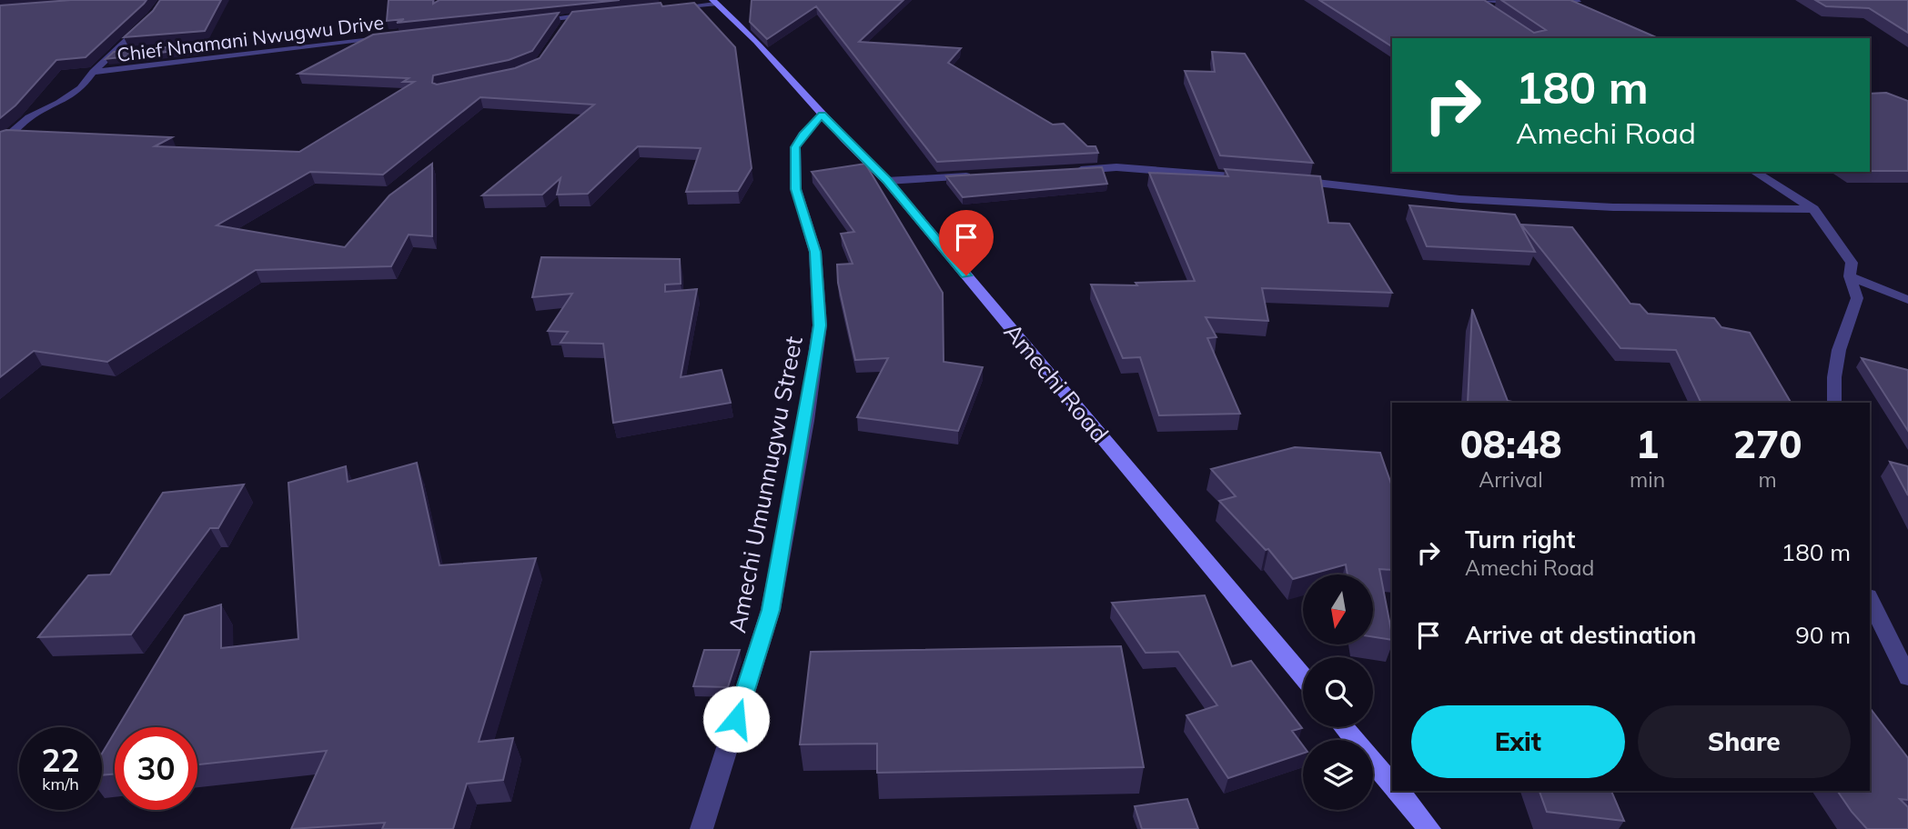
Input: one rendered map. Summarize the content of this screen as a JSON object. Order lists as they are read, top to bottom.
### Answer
{
  "streets": {
    "main road": ["Amechi Road"],
    "street": ["Chief Nnamani Nwugwu Drive", "Amechi Umunnugwu Street"]
  },
  "crossings": [
    ["Amechi Road", "Amechi Umunnugwu Street"]
  ],
  "north": "bottom",
  "page": {
    "turn": ["180 m", "Amechi Road"],
    "eta": [
      "08:48",
      "Arrival",
      "1",
      "min",
      "270",
      "m"
    ],
    "list": [
      {
        "name": "Turn right",
        "note": "Amechi Road",
        "value": "180 m"
      },
      {
        "name": "Arrive at destination",
        "value": "90 m"
      }
    ],
    "buttons": ["Exit", "Share"],
    "speed": "22 km/h",
    "limit": "30"
  }
}
